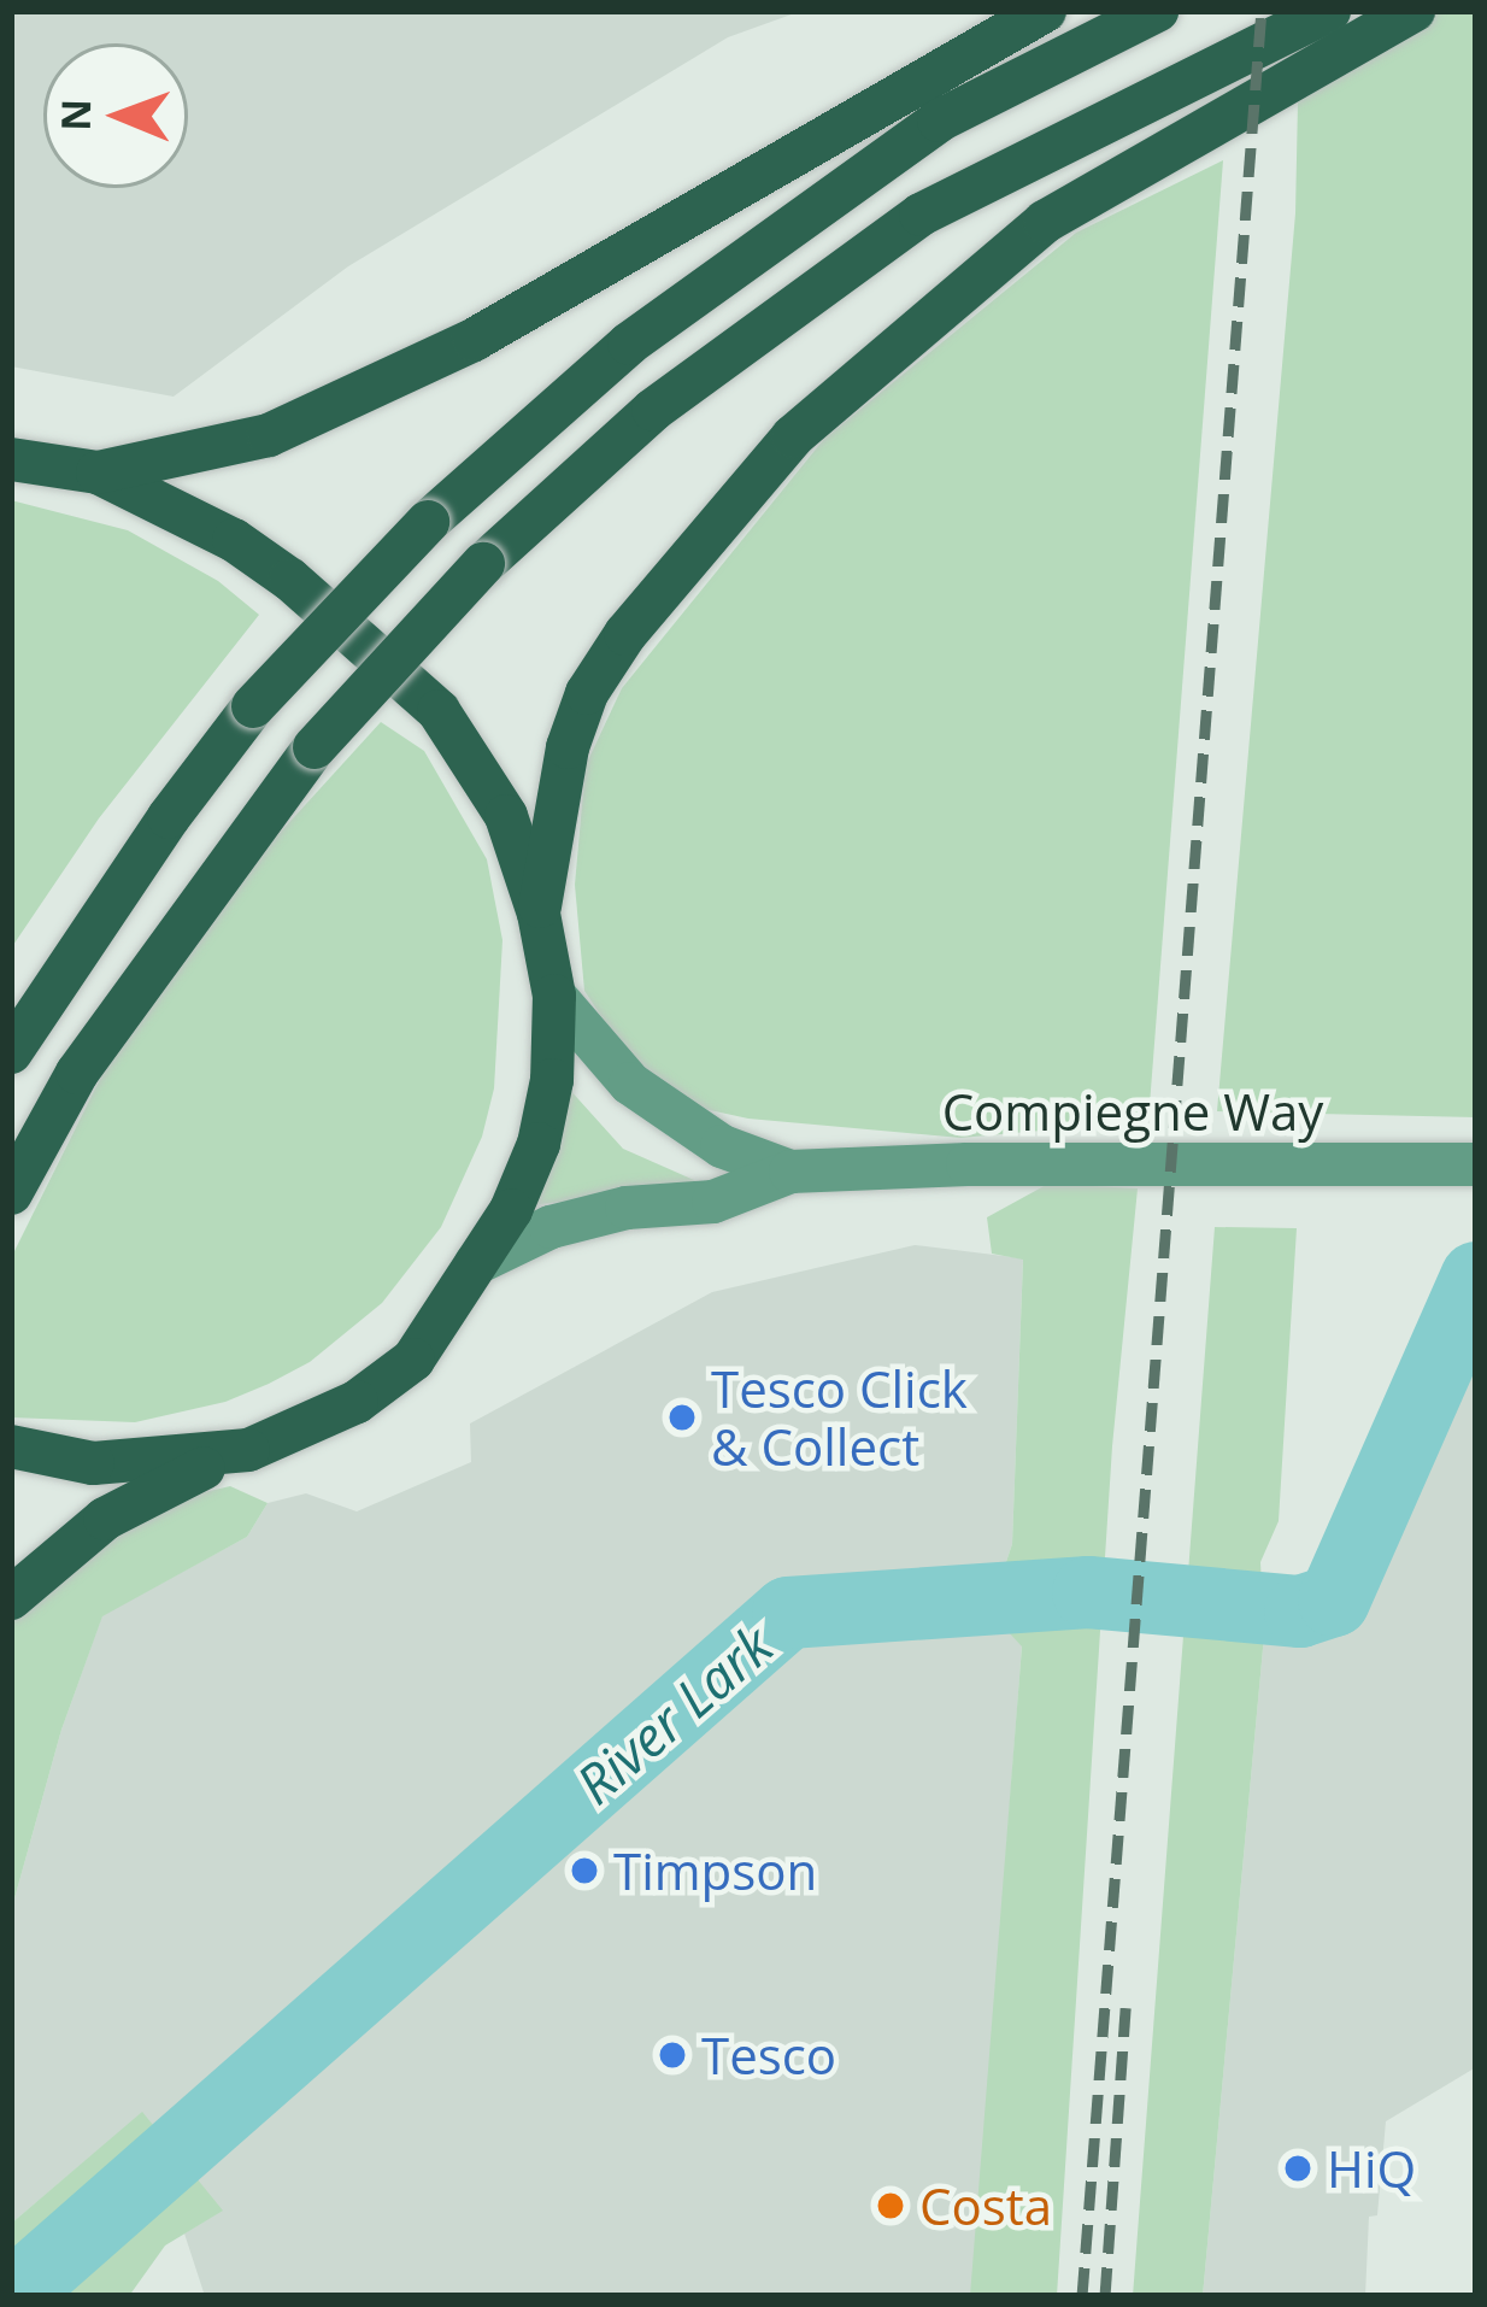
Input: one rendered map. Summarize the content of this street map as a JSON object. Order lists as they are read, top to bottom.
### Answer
{
  "streets": {
    "main road": ["Compiegne Way"]
  },
  "water": ["River Lark"],
  "places": [
    "Tesco Click & Collect",
    "Timpson",
    "Tesco",
    "HiQ",
    "Costa"
  ],
  "north": "left"
}
